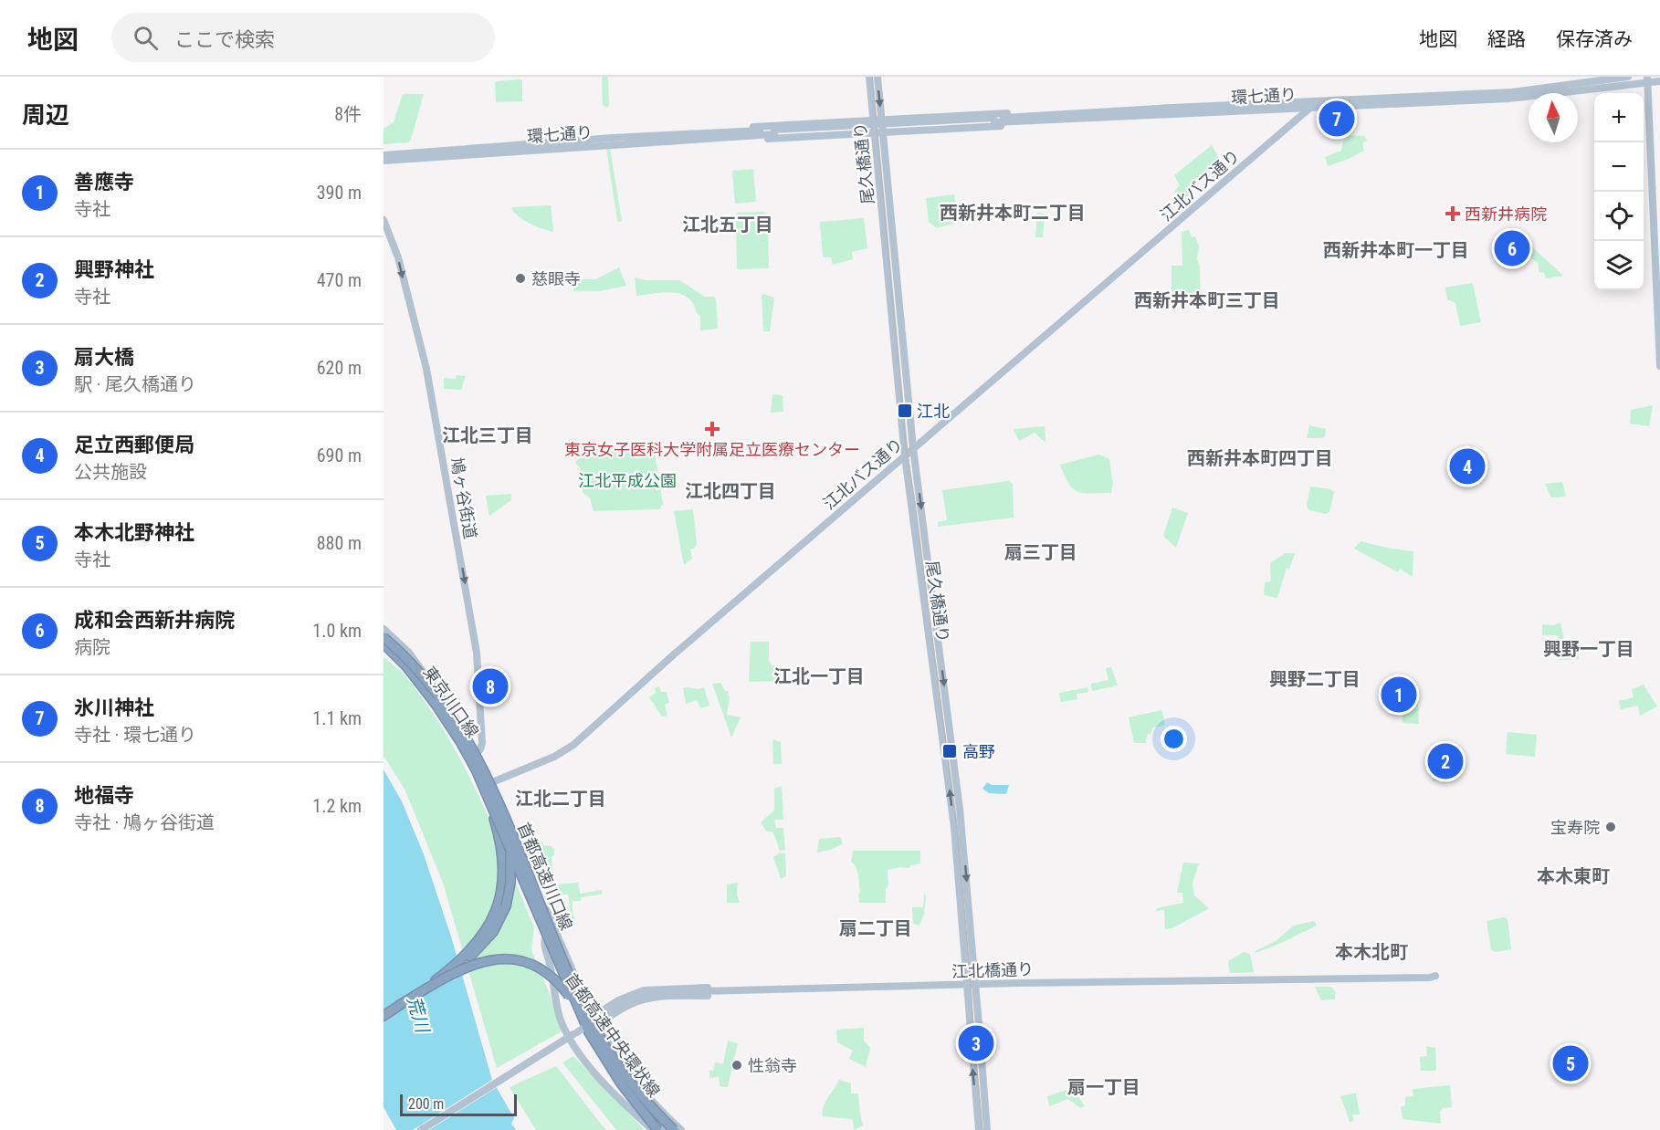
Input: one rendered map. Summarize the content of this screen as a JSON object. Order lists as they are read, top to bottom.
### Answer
{
  "streets": {
    "highway": ["首都高速川口線", "首都高速中央環状線"],
    "main road": [
      "環七通り",
      "尾久橋通り",
      "江北バス通り",
      "鳩ヶ谷街道",
      "東京川口線",
      "江北橋通り"
    ]
  },
  "crossings": [
    ["環七通り", "尾久橋通り"],
    ["環七通り", "江北バス通り"],
    ["尾久橋通り", "江北バス通り"],
    ["尾久橋通り", "江北橋通り"],
    ["江北バス通り", "東京川口線"],
    ["鳩ヶ谷街道", "東京川口線"],
    ["東京川口線", "首都高速川口線"],
    ["首都高速川口線", "首都高速中央環状線"]
  ],
  "one_way": ["鳩ヶ谷街道"],
  "districts": [
    "西新井本町二丁目",
    "江北五丁目",
    "西新井本町一丁目",
    "西新井本町三丁目",
    "江北三丁目",
    "西新井本町四丁目",
    "江北四丁目",
    "扇三丁目",
    "興野一丁目",
    "江北一丁目",
    "興野二丁目",
    "江北二丁目",
    "本木東町",
    "扇二丁目",
    "本木北町",
    "扇一丁目"
  ],
  "water": ["荒川"],
  "parks": ["江北平成公園"],
  "places": {
    "health": ["西新井病院", "東京女子医科大学附属足立医療センター"],
    "other": ["慈眼寺", "宝寿院", "性翁寺"],
    "transit": ["江北", "高野"]
  },
  "scale_bar": "200 m",
  "north": "top",
  "page": {
    "header": "地図",
    "search": "ここで検索",
    "nav": ["地図", "経路", "保存済み"],
    "heading": ["周辺", "8件"],
    "map_buttons": ["+", "−"],
    "pins": [
      "7",
      "6",
      "4",
      "8",
      "1",
      "2",
      "3",
      "5"
    ],
    "list": [
      {
        "mark": "1",
        "name": "善應寺",
        "note": "寺社",
        "value": "390 m"
      },
      {
        "mark": "2",
        "name": "興野神社",
        "note": "寺社",
        "value": "470 m"
      },
      {
        "mark": "3",
        "name": "扇大橋",
        "note": "駅 · 尾久橋通り",
        "value": "620 m"
      },
      {
        "mark": "4",
        "name": "足立西郵便局",
        "note": "公共施設",
        "value": "690 m"
      },
      {
        "mark": "5",
        "name": "本木北野神社",
        "note": "寺社",
        "value": "880 m"
      },
      {
        "mark": "6",
        "name": "成和会西新井病院",
        "note": "病院",
        "value": "1.0 km"
      },
      {
        "mark": "7",
        "name": "氷川神社",
        "note": "寺社 · 環七通り",
        "value": "1.1 km"
      },
      {
        "mark": "8",
        "name": "地福寺",
        "note": "寺社 · 鳩ヶ谷街道",
        "value": "1.2 km"
      }
    ],
    "scale": "200 m"
  }
}
